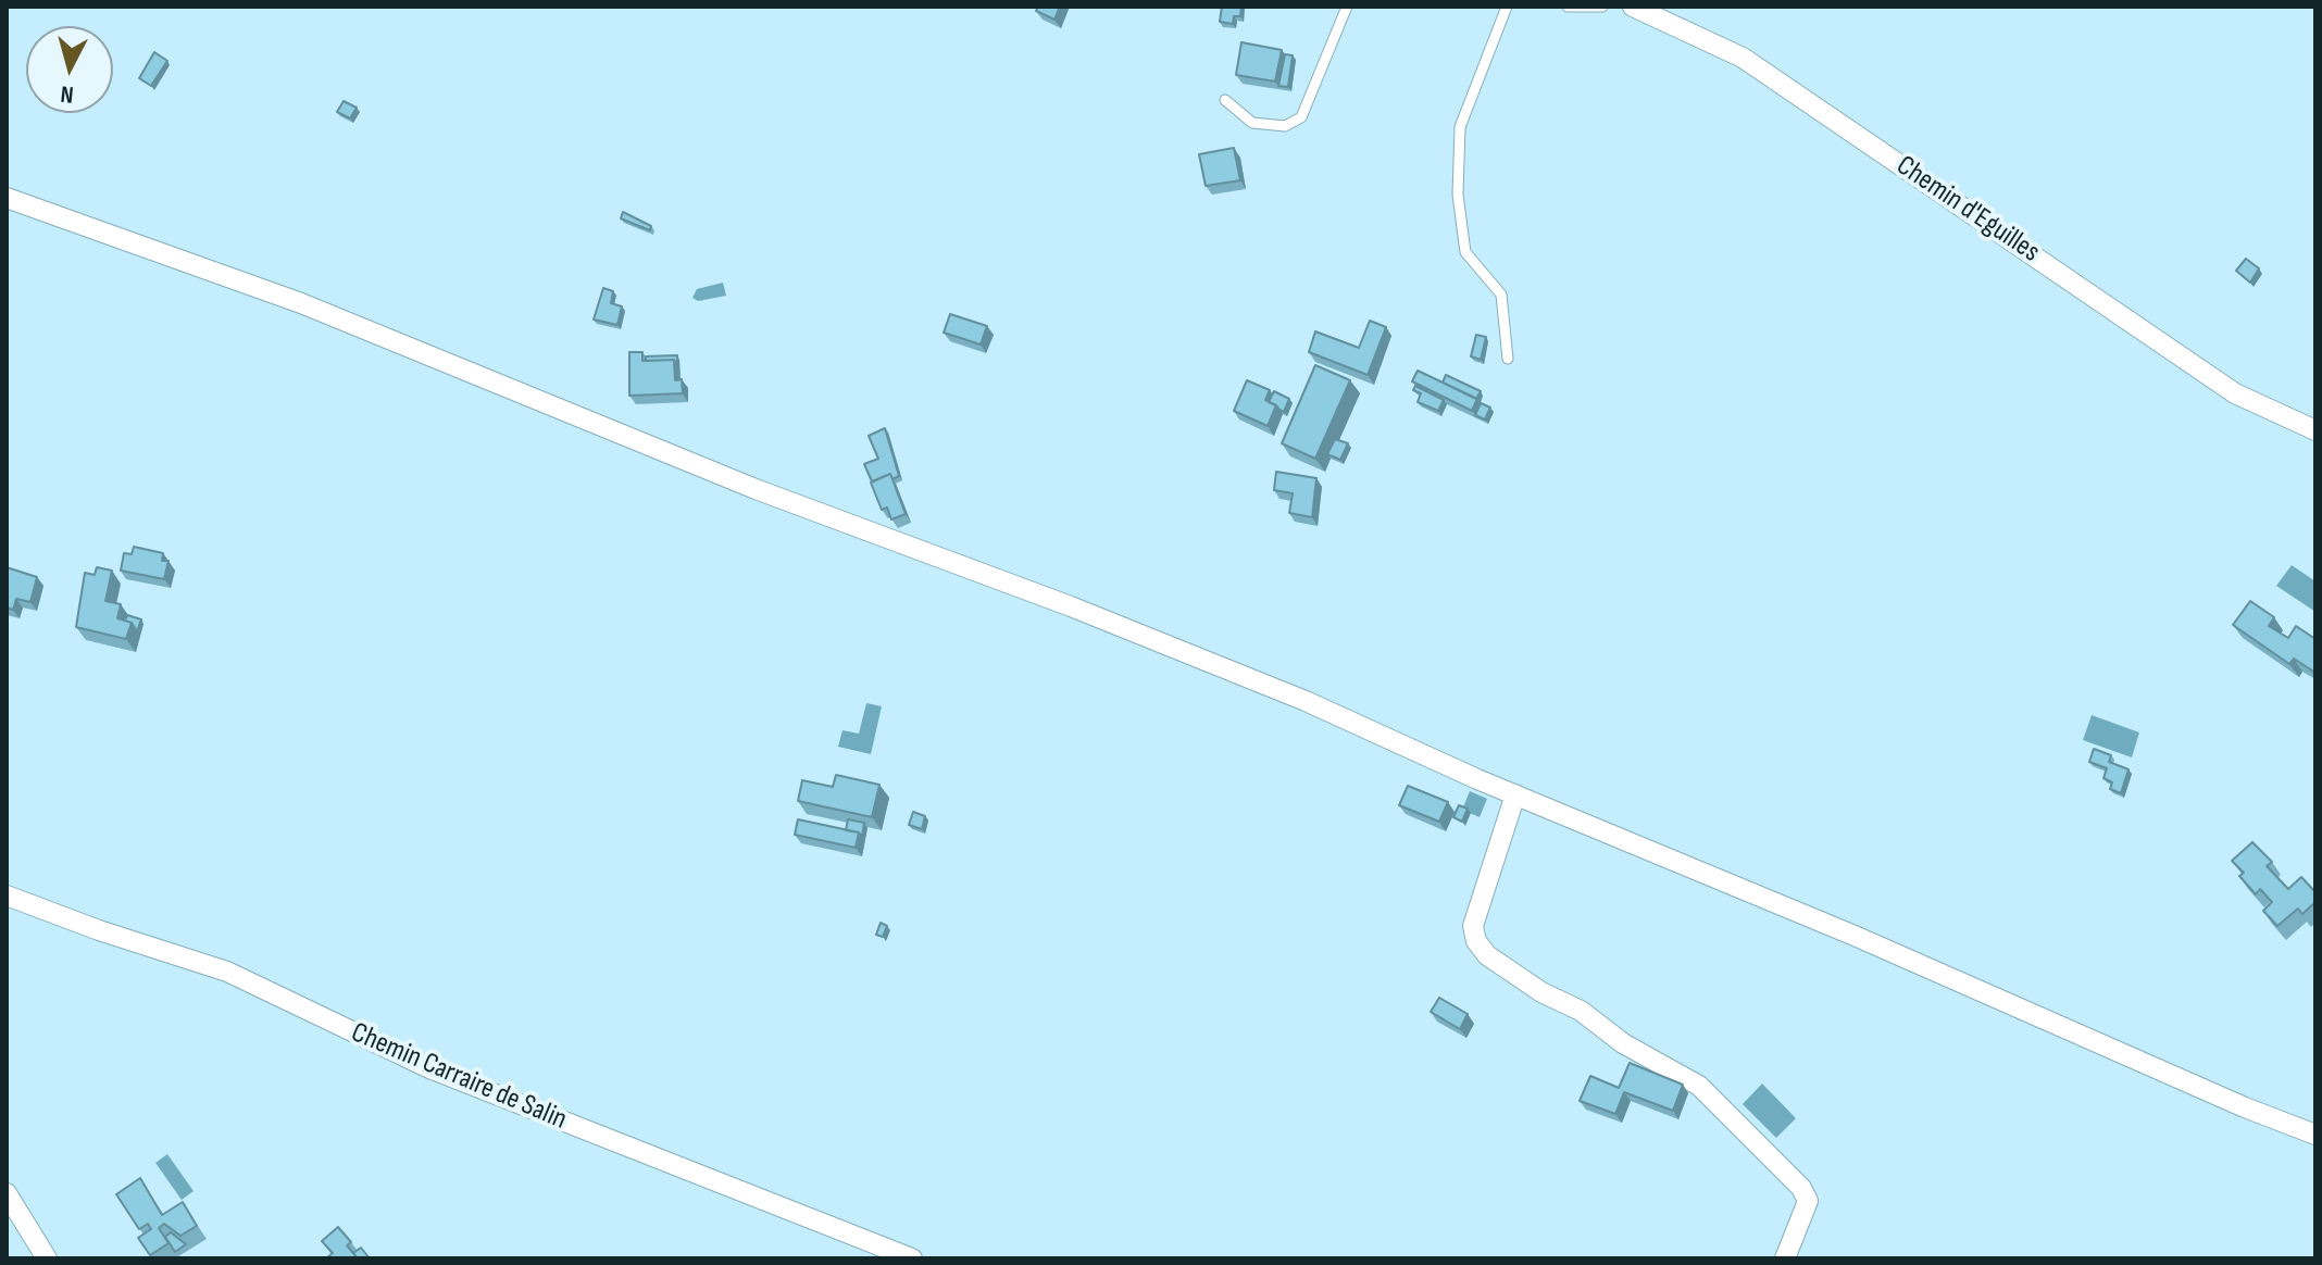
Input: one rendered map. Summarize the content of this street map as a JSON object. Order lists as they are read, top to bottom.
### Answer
{
  "streets": {
    "street": ["Chemin d'Eguilles", "Chemin Carraire de Salin"]
  },
  "north": "bottom"
}
